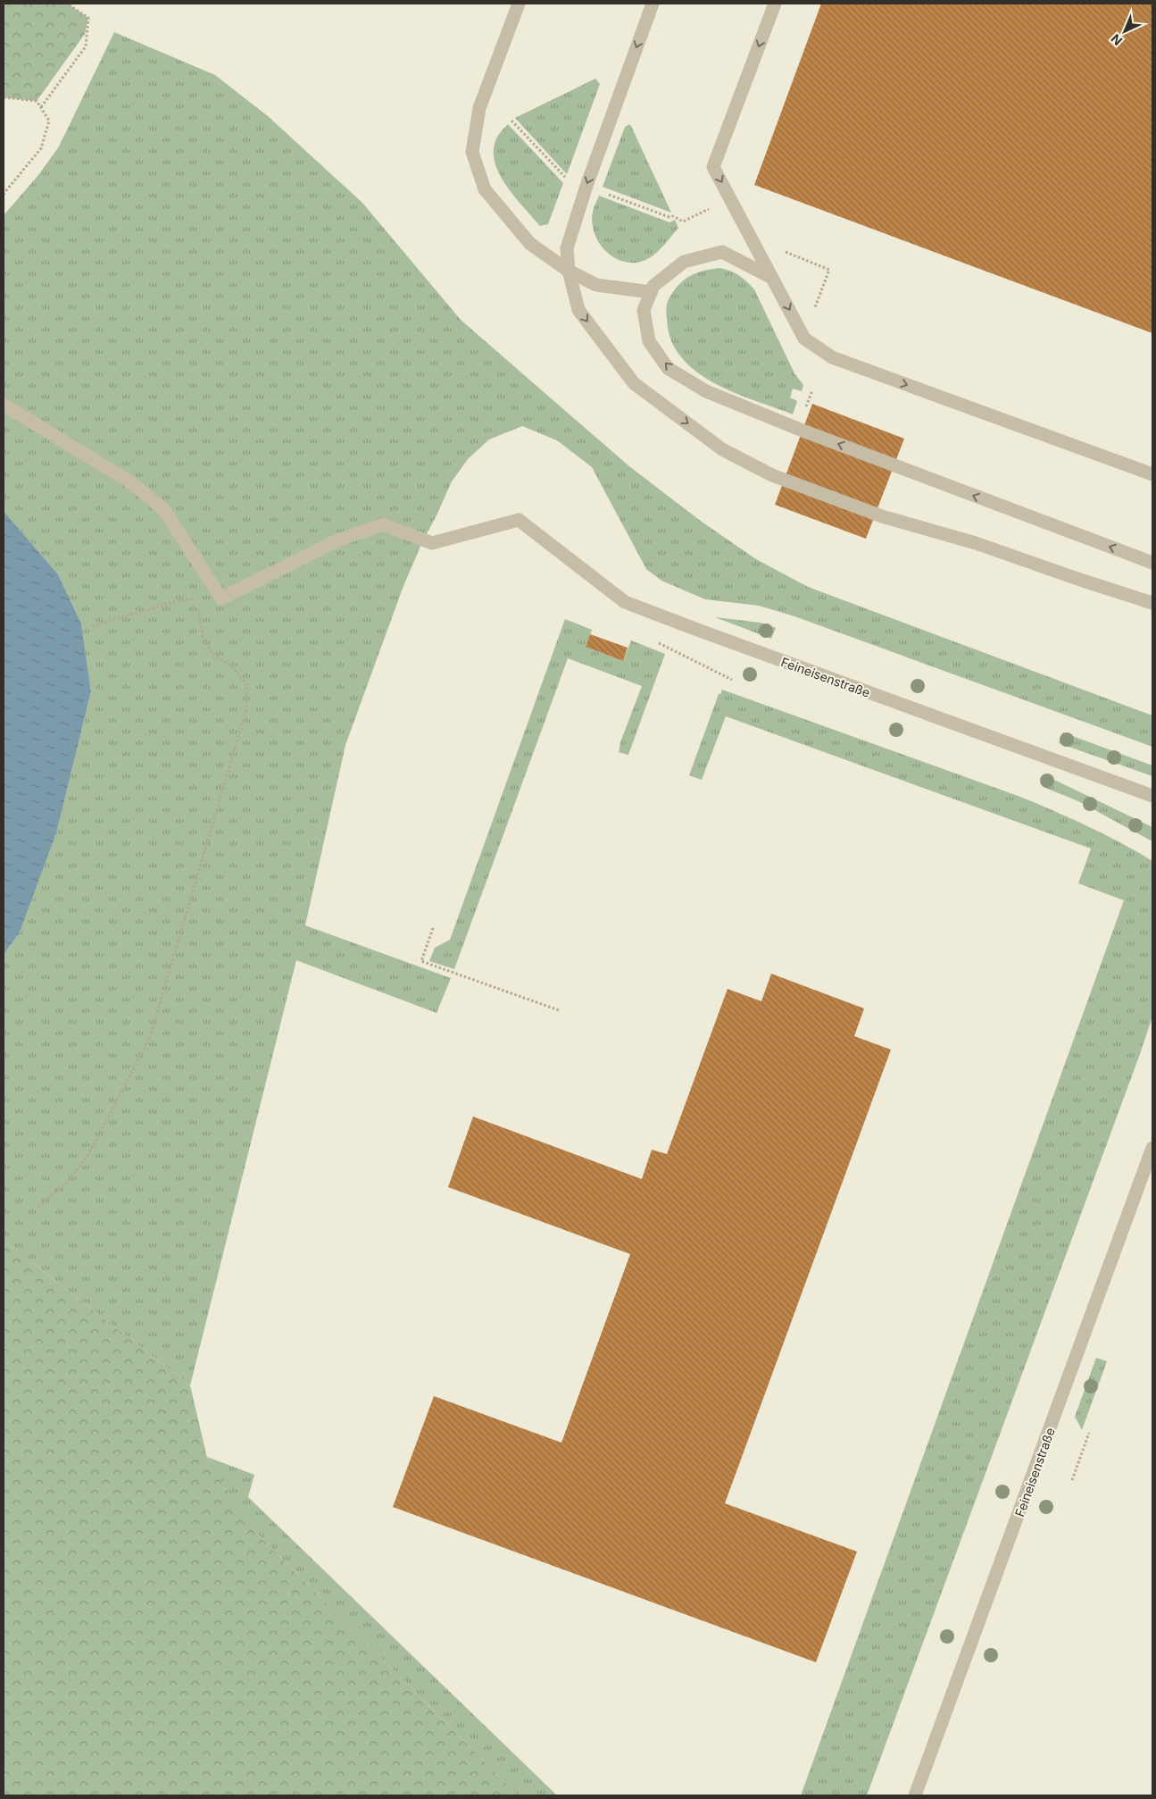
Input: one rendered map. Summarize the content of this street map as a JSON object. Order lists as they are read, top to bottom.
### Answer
{
  "streets": {
    "street": ["Feineisenstraße"]
  },
  "north": "bottom left"
}
